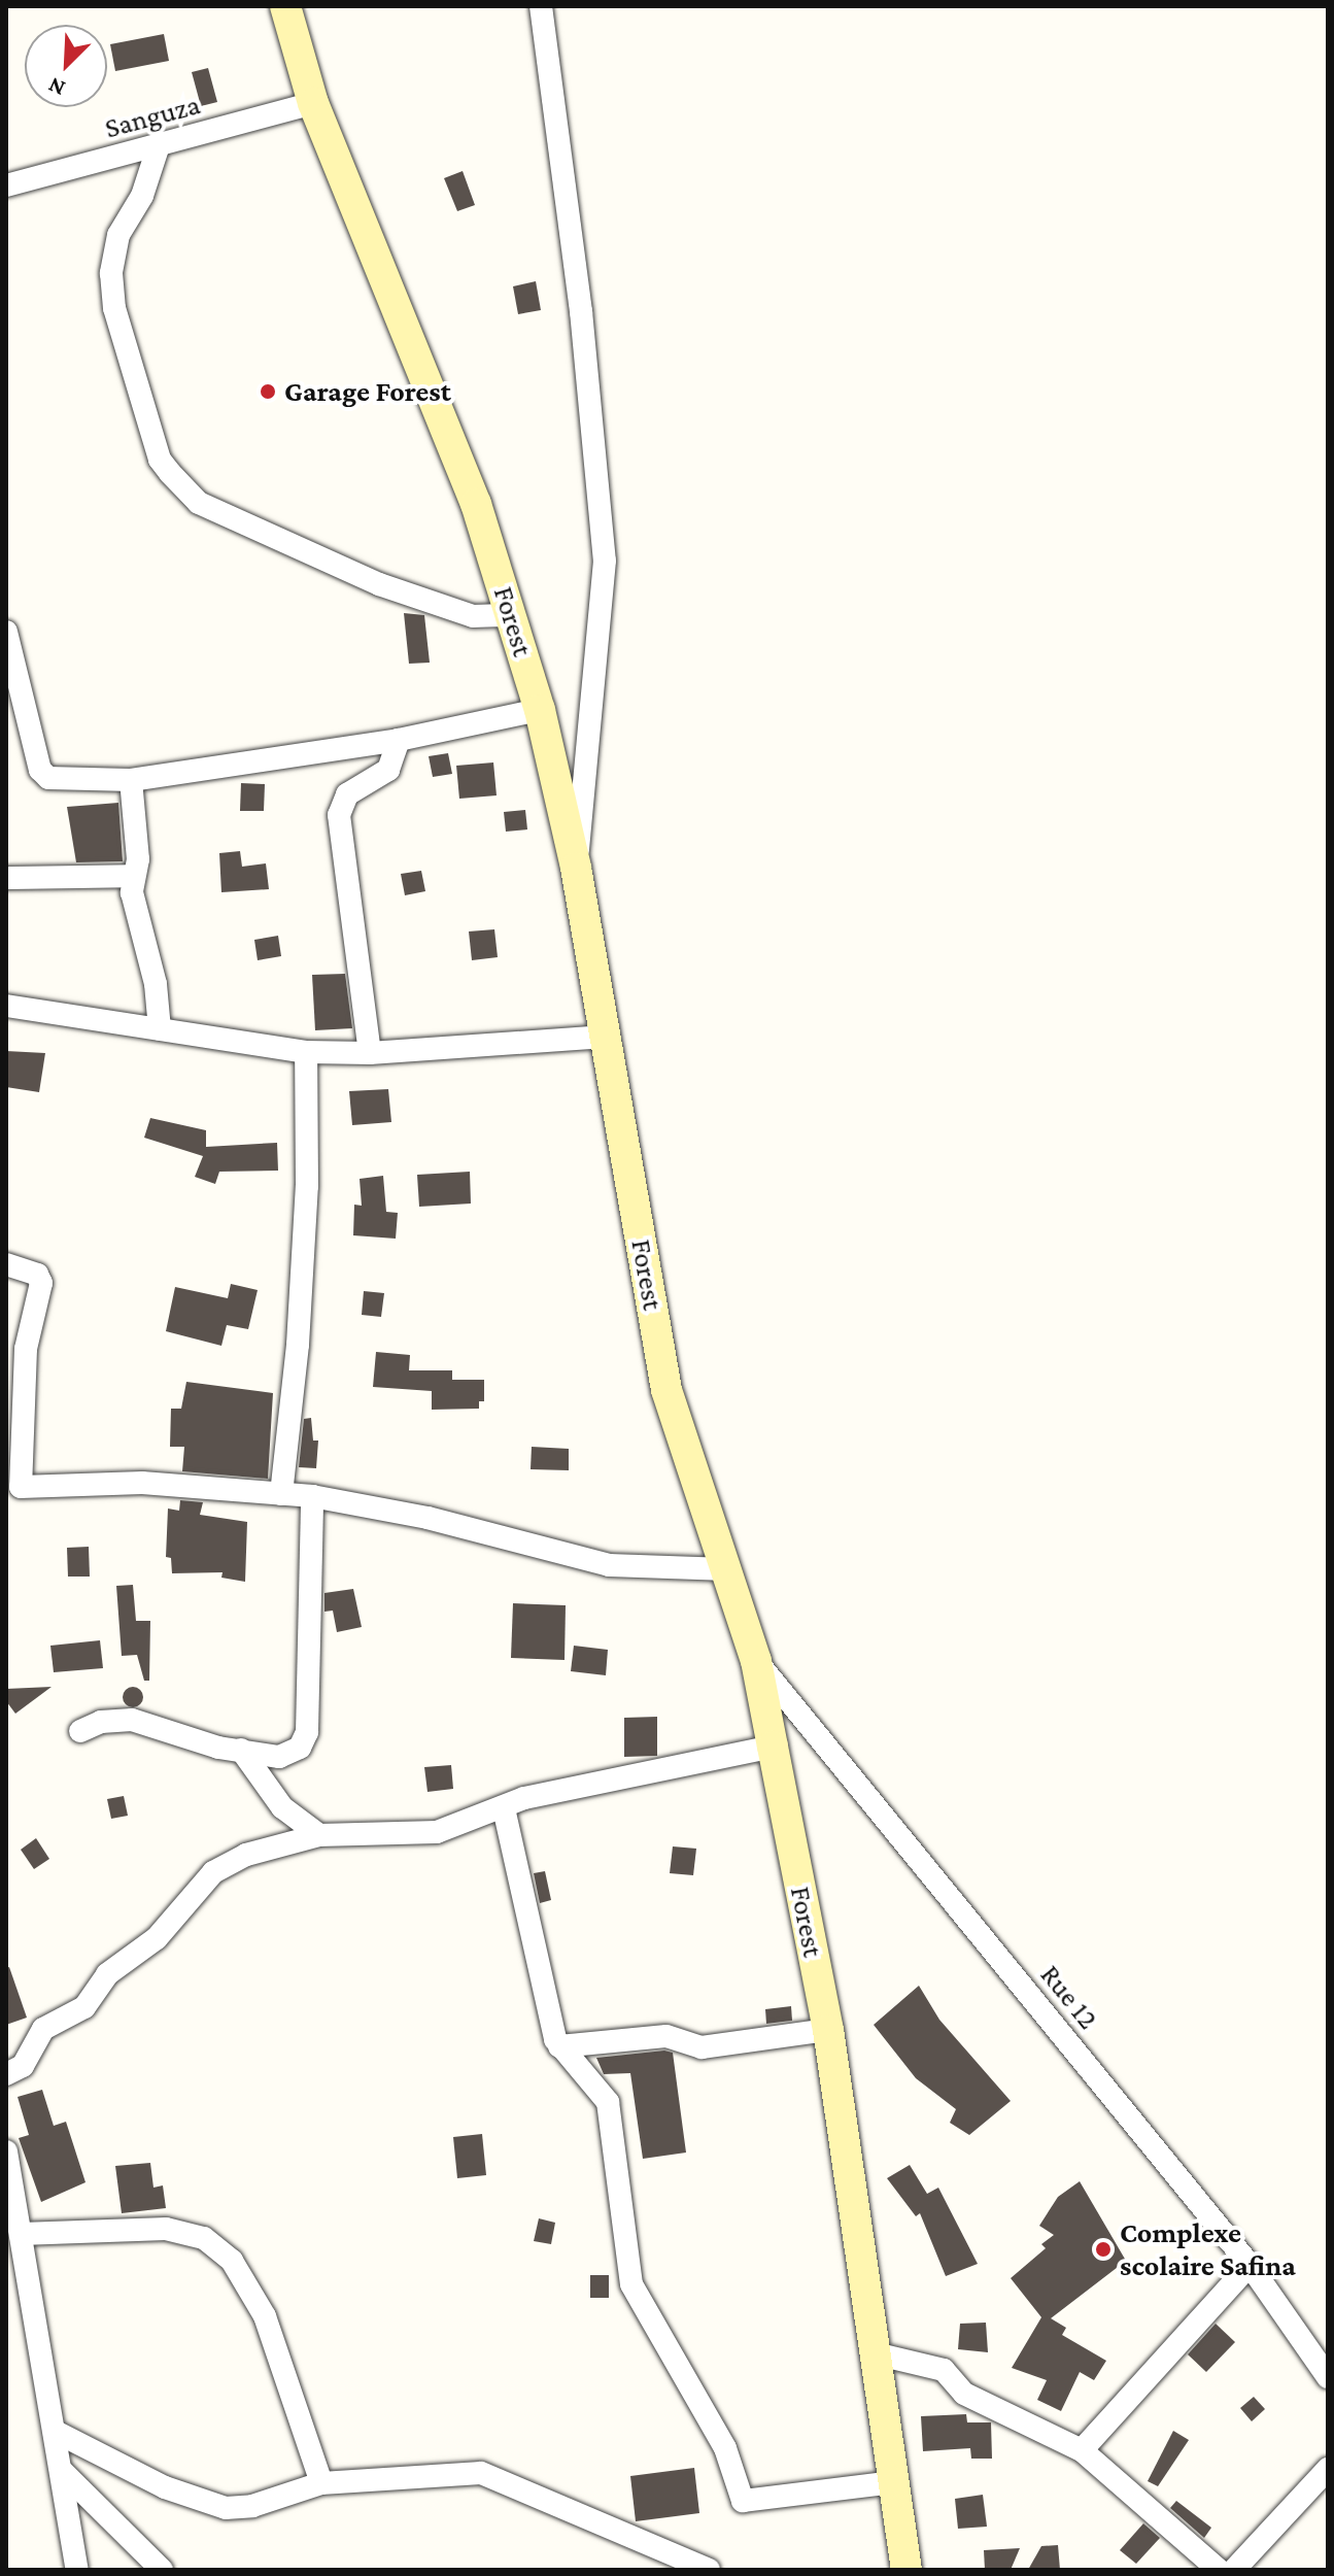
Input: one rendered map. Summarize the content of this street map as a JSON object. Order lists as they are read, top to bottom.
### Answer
{
  "streets": {
    "street": ["Sanguza", "Forest", "Rue 12"]
  },
  "crossings": [
    ["Sanguza", "Forest"],
    ["Forest", "Rue 12"]
  ],
  "places": ["Garage Forest", "Complexe scolaire Safina"],
  "north": "bottom left"
}
